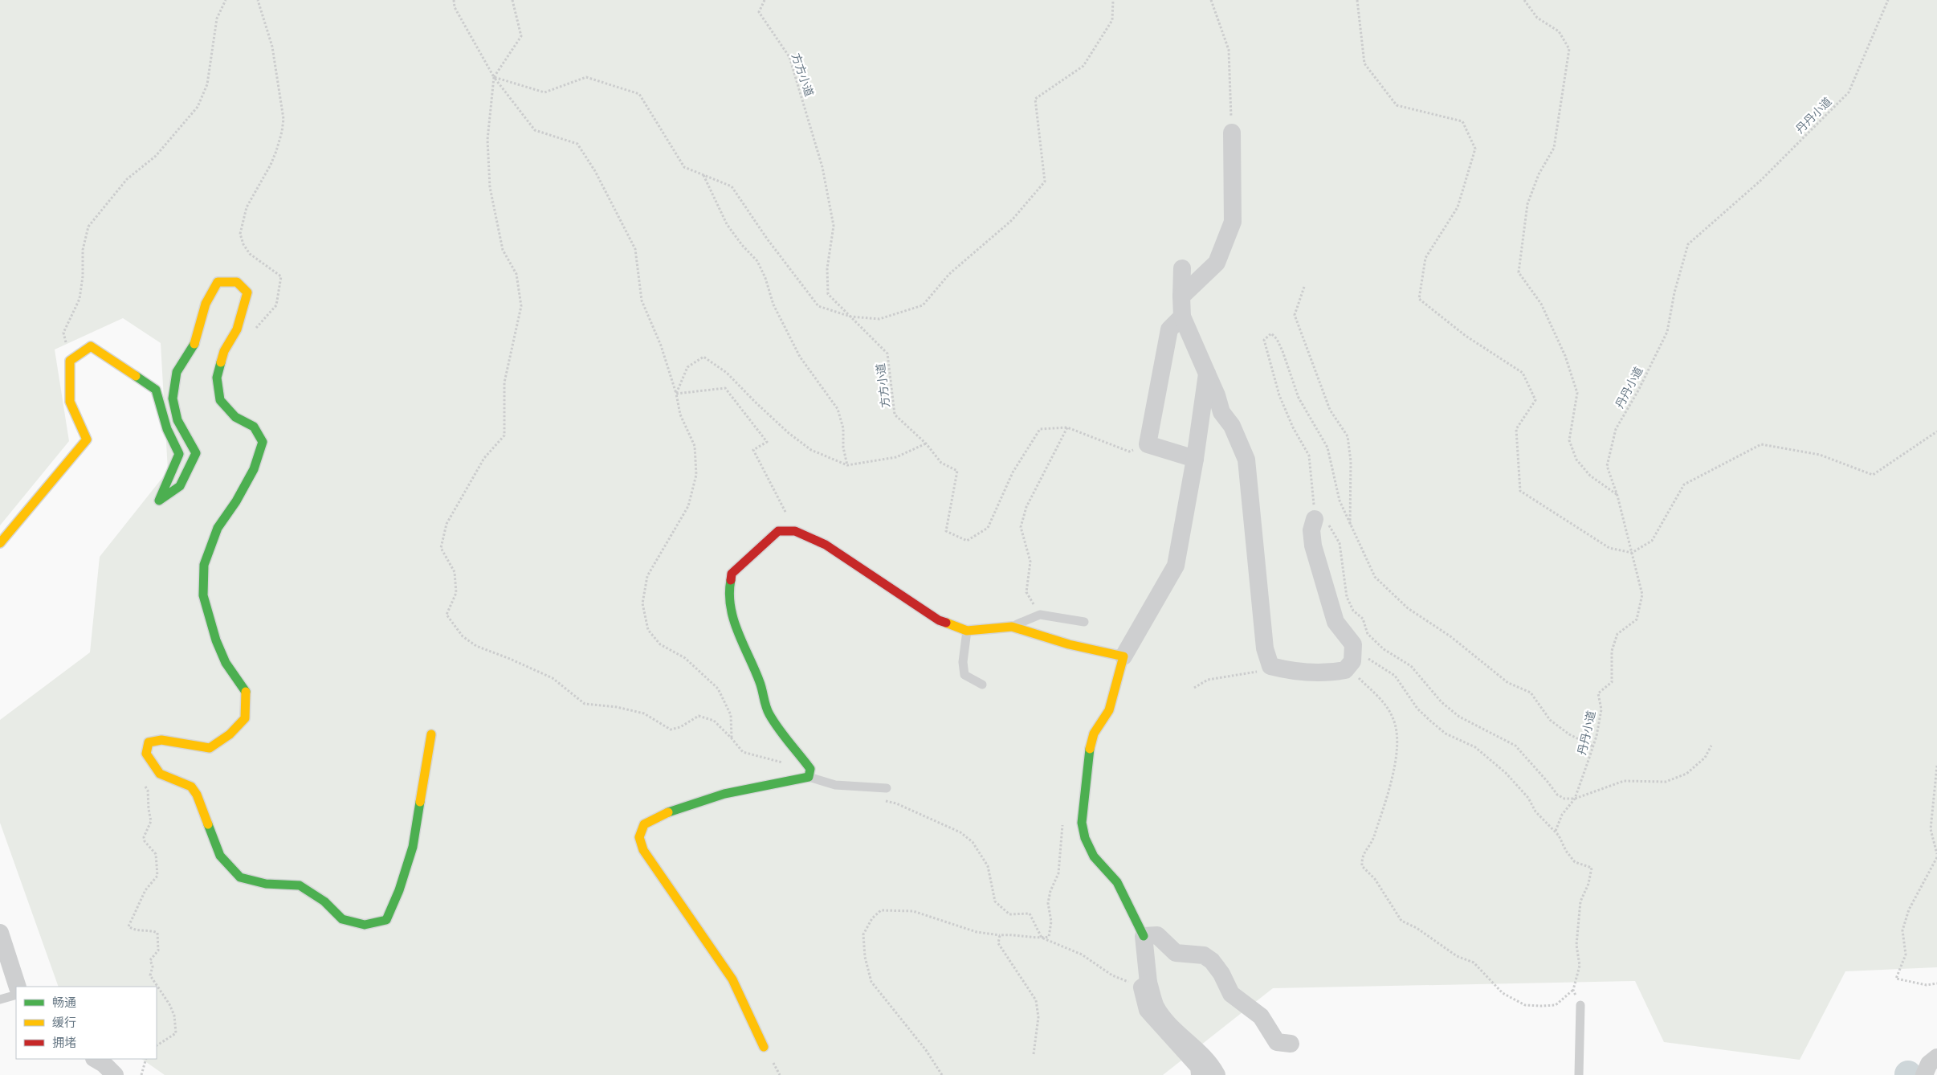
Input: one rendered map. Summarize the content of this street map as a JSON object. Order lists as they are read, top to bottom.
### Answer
{
  "streets": {
    "path": ["方方小道", "丹丹小道"]
  },
  "legend": ["畅通", "缓行", "拥堵"]
}
